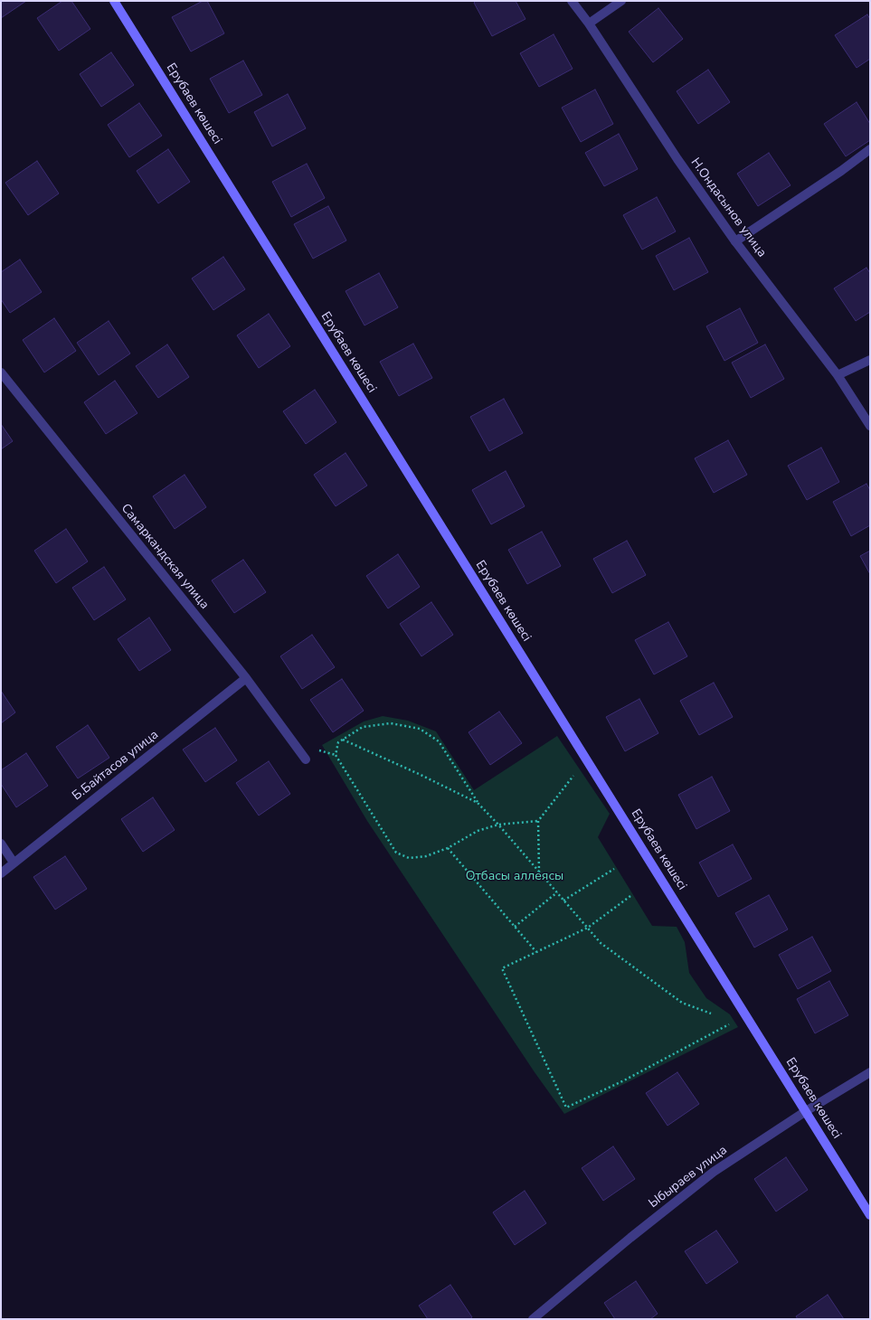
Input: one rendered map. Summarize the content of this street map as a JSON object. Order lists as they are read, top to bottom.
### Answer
{
  "streets": {
    "main road": ["Ерубаев көшесі"],
    "street": [
      "Н.Ондасынов улица",
      "Самаркандская улица",
      "Б.Байтасов улица",
      "Ыбыраев улица"
    ]
  },
  "crossings": [
    ["Ерубаев көшесі", "Ыбыраев улица"],
    ["Самаркандская улица", "Б.Байтасов улица"]
  ],
  "parks": ["Отбасы аллеясы"]
}
